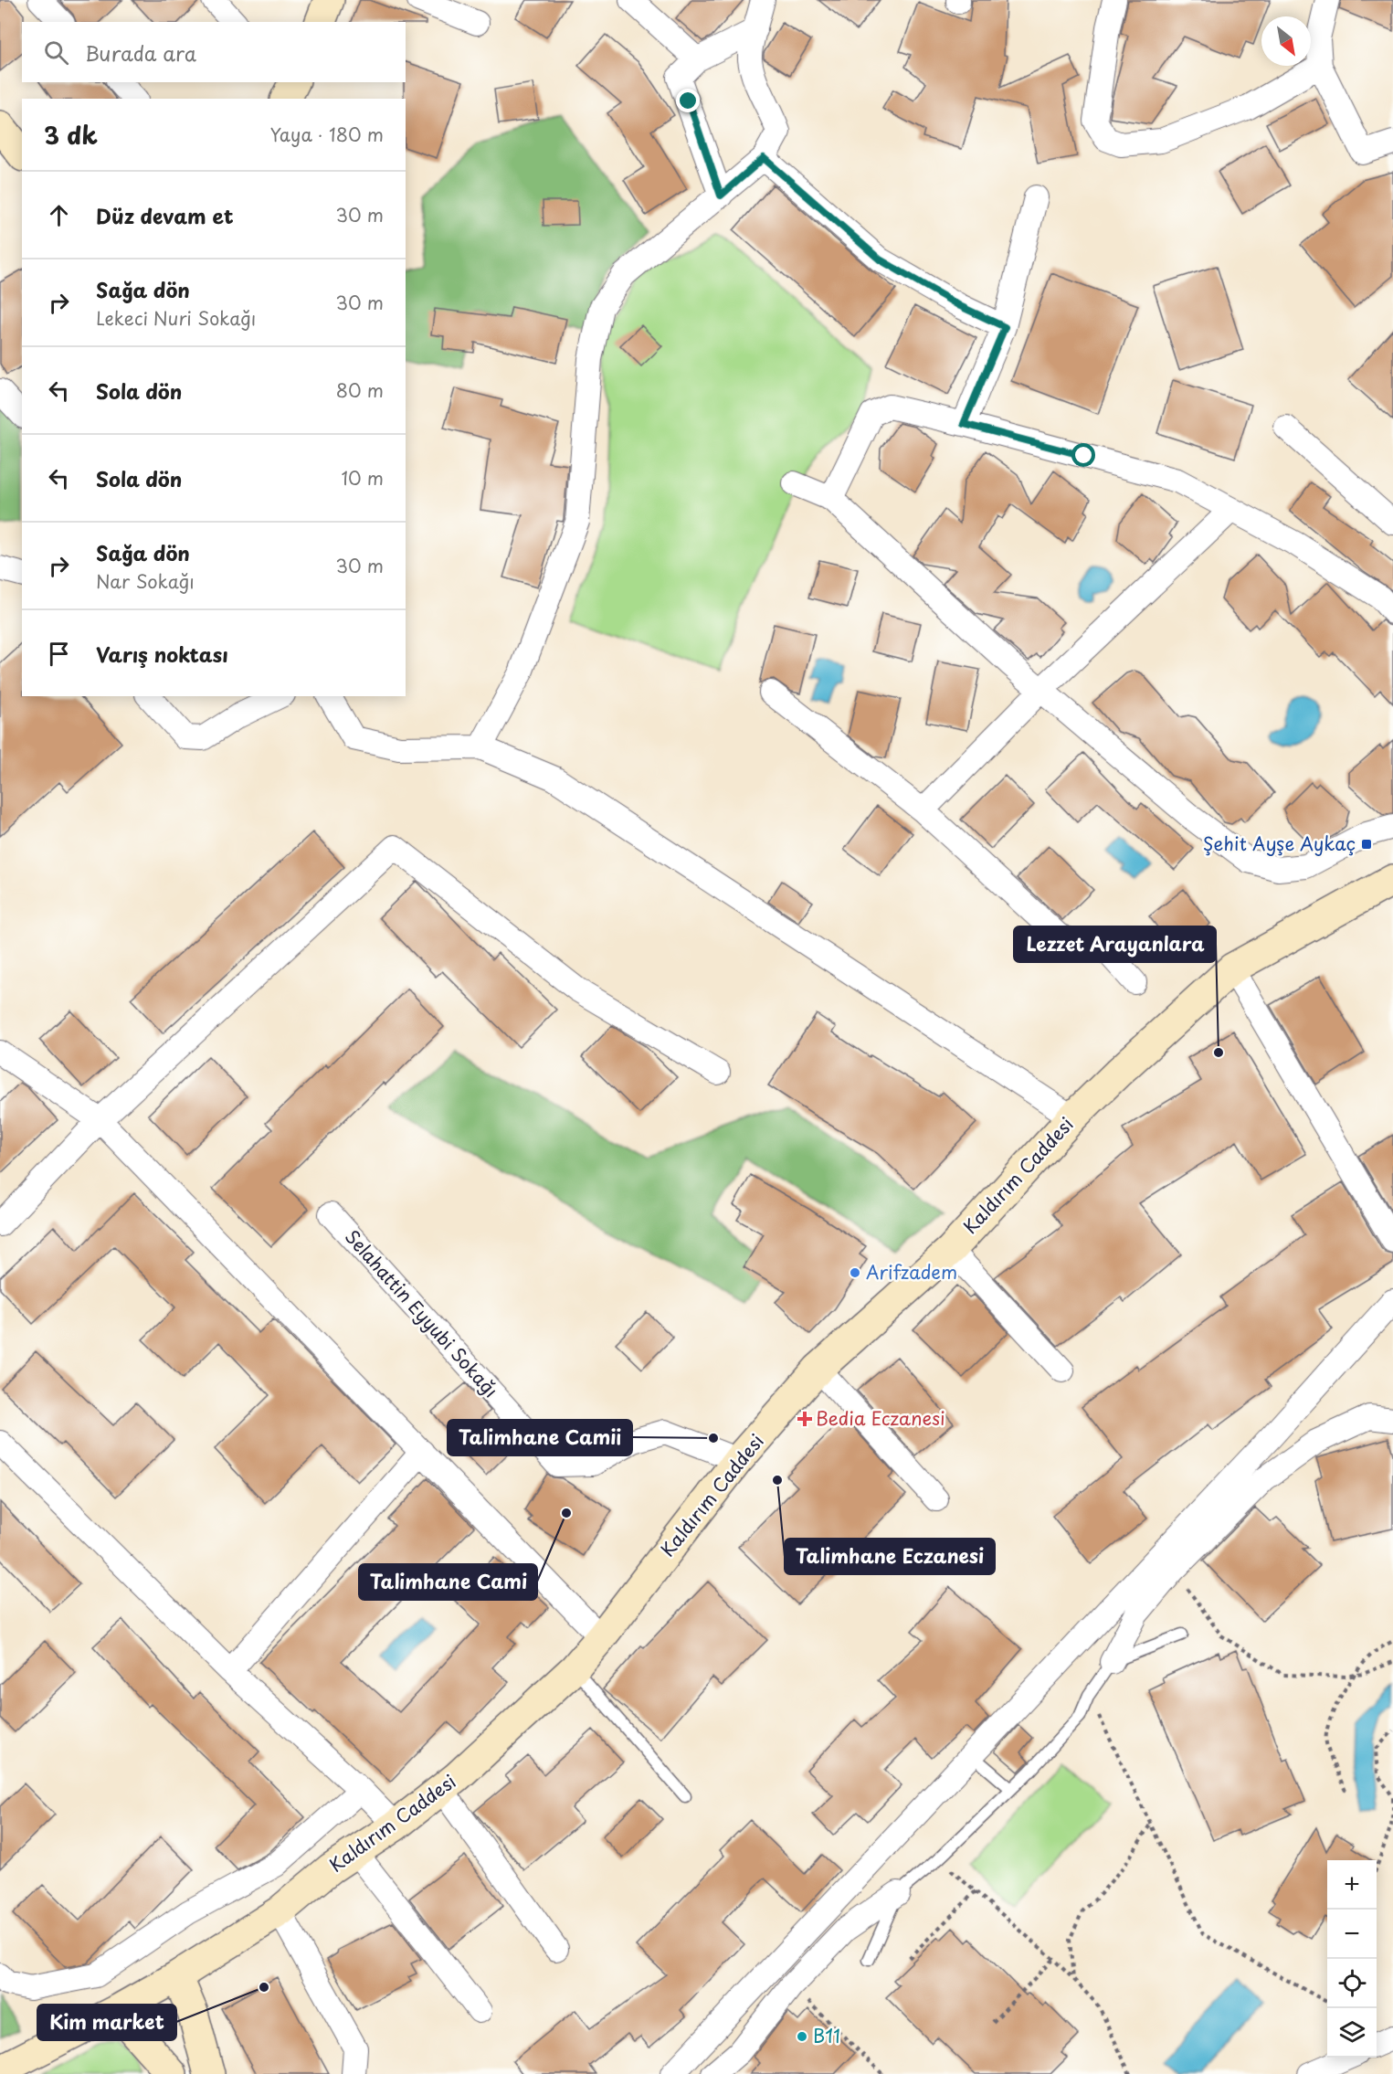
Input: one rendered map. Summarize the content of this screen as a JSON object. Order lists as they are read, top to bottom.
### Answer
{
  "streets": {
    "street": ["Kaldırım Caddesi", "Selahattin Eyyubi Sokağı"]
  },
  "crossings": [
    ["Kaldırım Caddesi", "Selahattin Eyyubi Sokağı"]
  ],
  "places": {
    "transit": ["Şehit Ayşe Aykaç"],
    "other": [
      "Lezzet Arayanlara",
      "Arifzadem",
      "Talimhane Camii",
      "Talimhane Eczanesi",
      "Talimhane Cami",
      "Kim market",
      "B11"
    ],
    "health": ["Bedia Eczanesi"]
  },
  "north": "bottom right",
  "page": {
    "search": "Burada ara",
    "heading": ["3 dk", "Yaya · 180 m"],
    "list": [
      ["Düz devam et", "30 m"],
      ["Sağa dön", "Lekeci Nuri Sokağı", "30 m"],
      ["Sola dön", "80 m"],
      ["Sola dön", "10 m"],
      ["Sağa dön", "Nar Sokağı", "30 m"],
      "Varış noktası"
    ],
    "map_buttons": ["+", "−"]
  }
}
